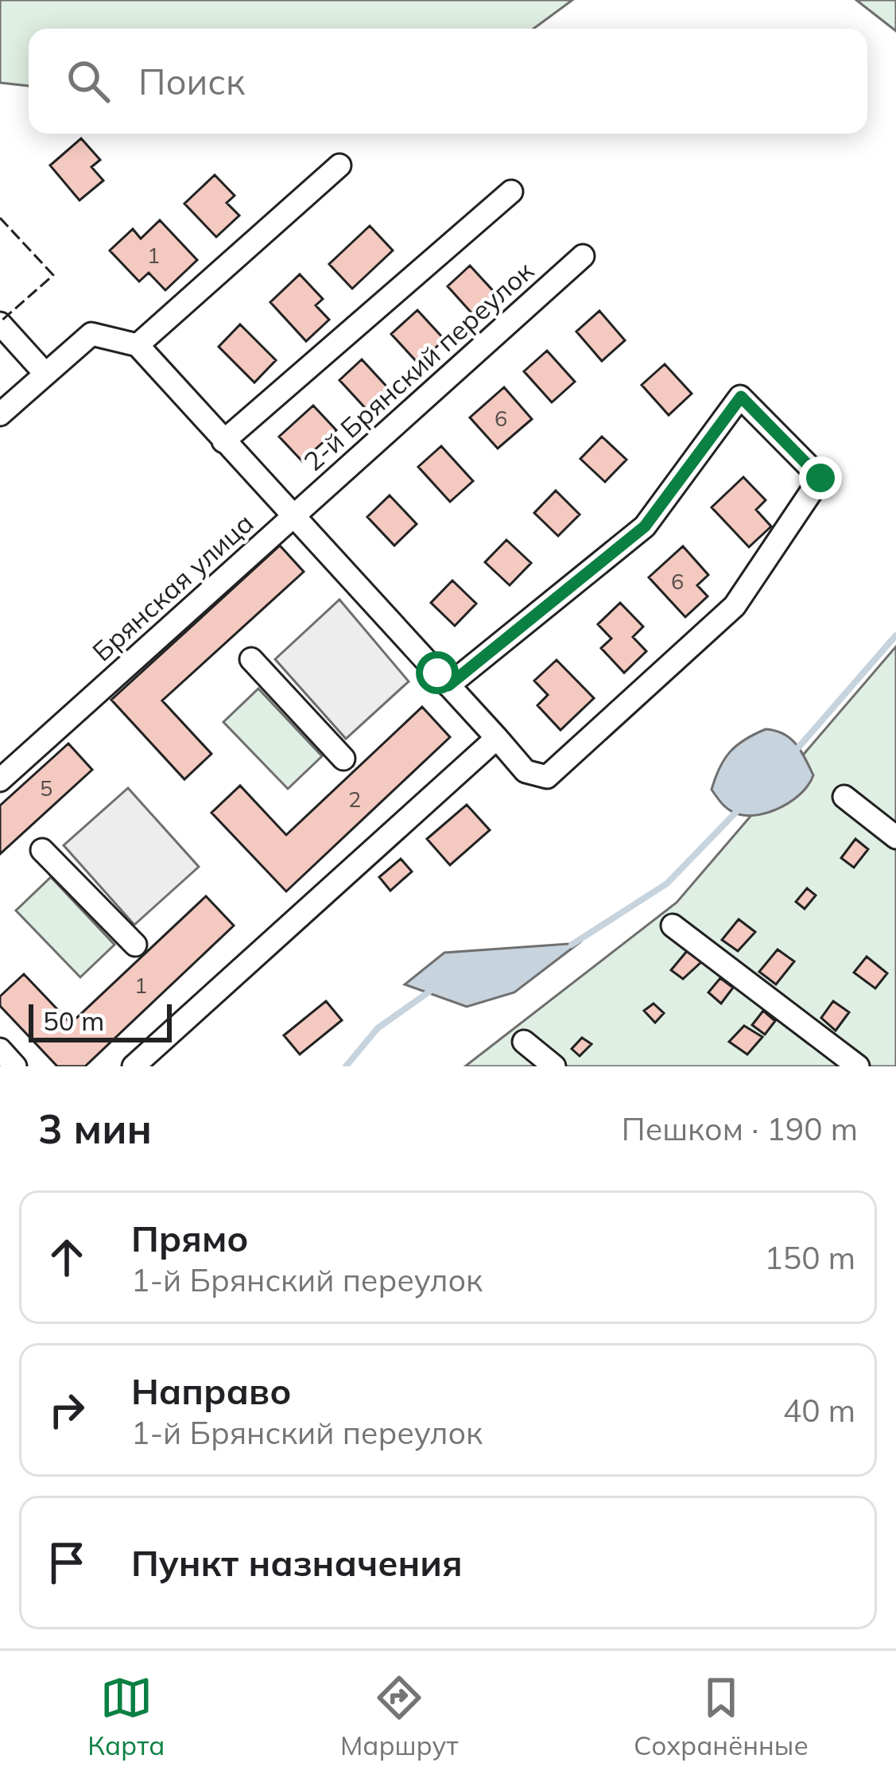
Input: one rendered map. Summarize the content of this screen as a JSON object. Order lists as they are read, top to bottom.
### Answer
{
  "streets": {
    "street": ["2-й Брянский переулок", "Брянская улица"]
  },
  "crossings": [
    ["2-й Брянский переулок", "Брянская улица"]
  ],
  "house_numbers": [
    "1",
    "6",
    "6",
    "5",
    "2",
    "1"
  ],
  "scale_bar": "50 m",
  "page": {
    "search": "Поиск",
    "scale": "50 m",
    "heading": ["3 мин", "Пешком · 190 m"],
    "list": [
      ["Прямо", "1-й Брянский переулок", "150 m"],
      ["Направо", "1-й Брянский переулок", "40 m"],
      "Пункт назначения"
    ],
    "nav": ["Карта", "Маршрут", "Сохранённые"]
  }
}
